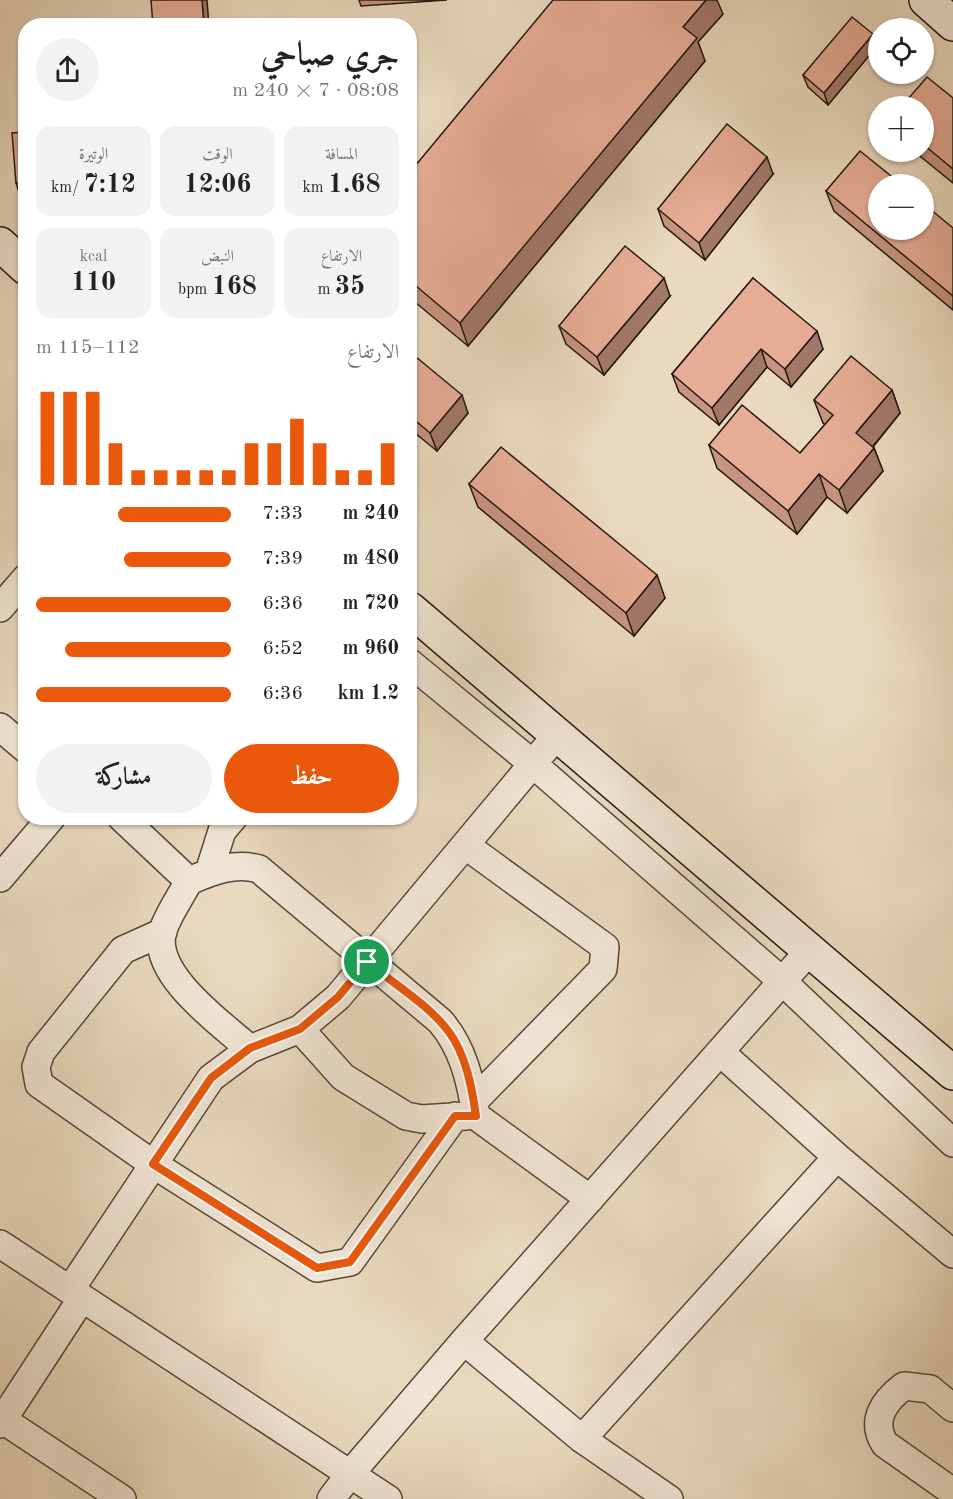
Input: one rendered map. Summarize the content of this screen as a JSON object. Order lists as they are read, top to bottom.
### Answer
{
  "page": {
    "map_buttons": ["+", "−"],
    "heading": ["جري صباحي", "08:08 · 7 × 240 m"],
    "stats": [
      ["المسافة", "1.68 km"],
      ["الوقت", "12:06"],
      ["الوتيرة", "7:12 /km"],
      ["الارتفاع", "35 m"],
      ["النبض", "168 bpm"],
      ["kcal", "110"]
    ],
    "chart": ["الارتفاع", "112–115 m"],
    "list": [
      {
        "name": "240 m",
        "note": "7:33"
      },
      {
        "name": "480 m",
        "note": "7:39"
      },
      {
        "name": "720 m",
        "note": "6:36"
      },
      {
        "name": "960 m",
        "note": "6:52"
      },
      {
        "name": "1.2 km",
        "note": "6:36"
      }
    ],
    "buttons": ["حفظ", "مشاركة"]
  }
}
